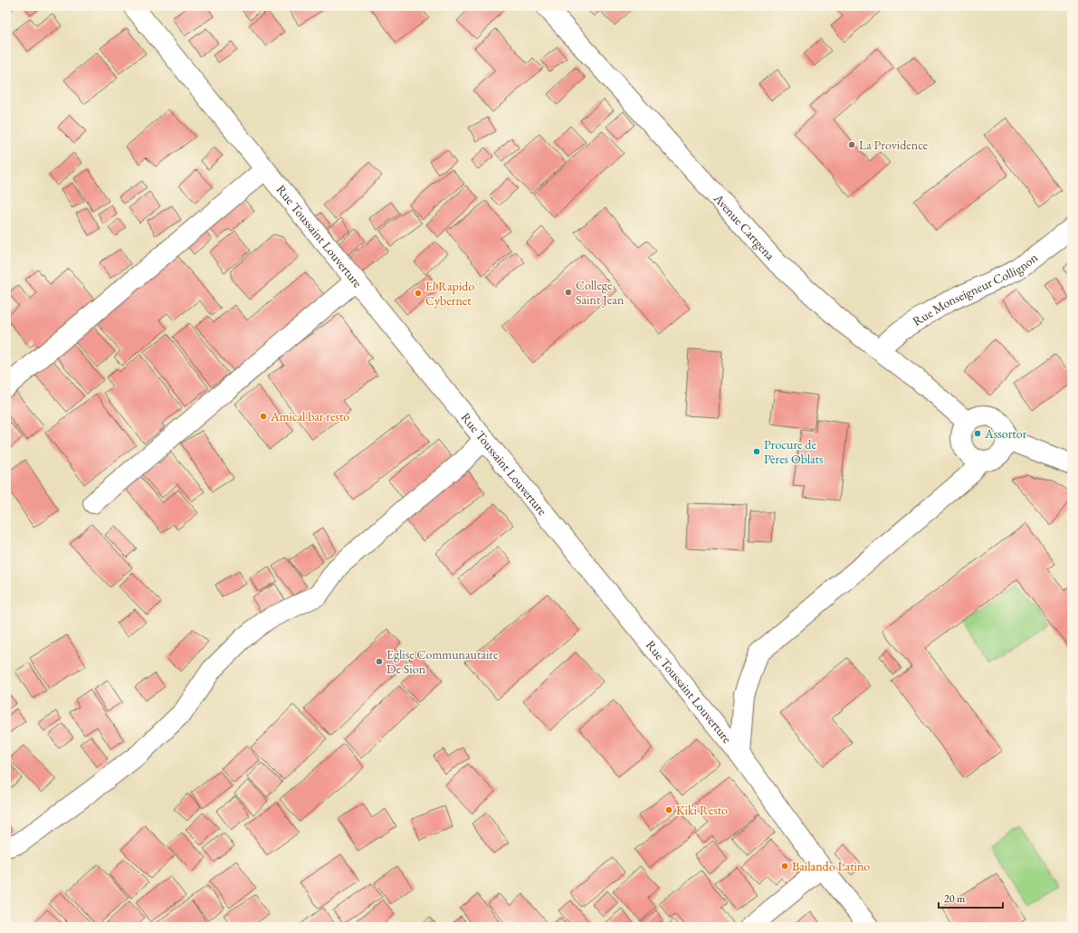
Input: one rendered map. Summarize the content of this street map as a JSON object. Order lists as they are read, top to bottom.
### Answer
{
  "streets": {
    "street": ["Avenue Cartgena", "Rue Toussaint Louverture", "Rue Monseigneur Collignon"]
  },
  "crossings": [
    ["Avenue Cartgena", "Rue Monseigneur Collignon"]
  ],
  "places": [
    "La Providence",
    "College Saint Jean",
    "El Rapido Cybernet",
    "Amical bar resto",
    "Assortor",
    "Procure de Pères Oblats",
    "Eglise Communautaire De Sion",
    "Kiki Resto",
    "Bailando Latino"
  ],
  "scale_bar": "20 m"
}
